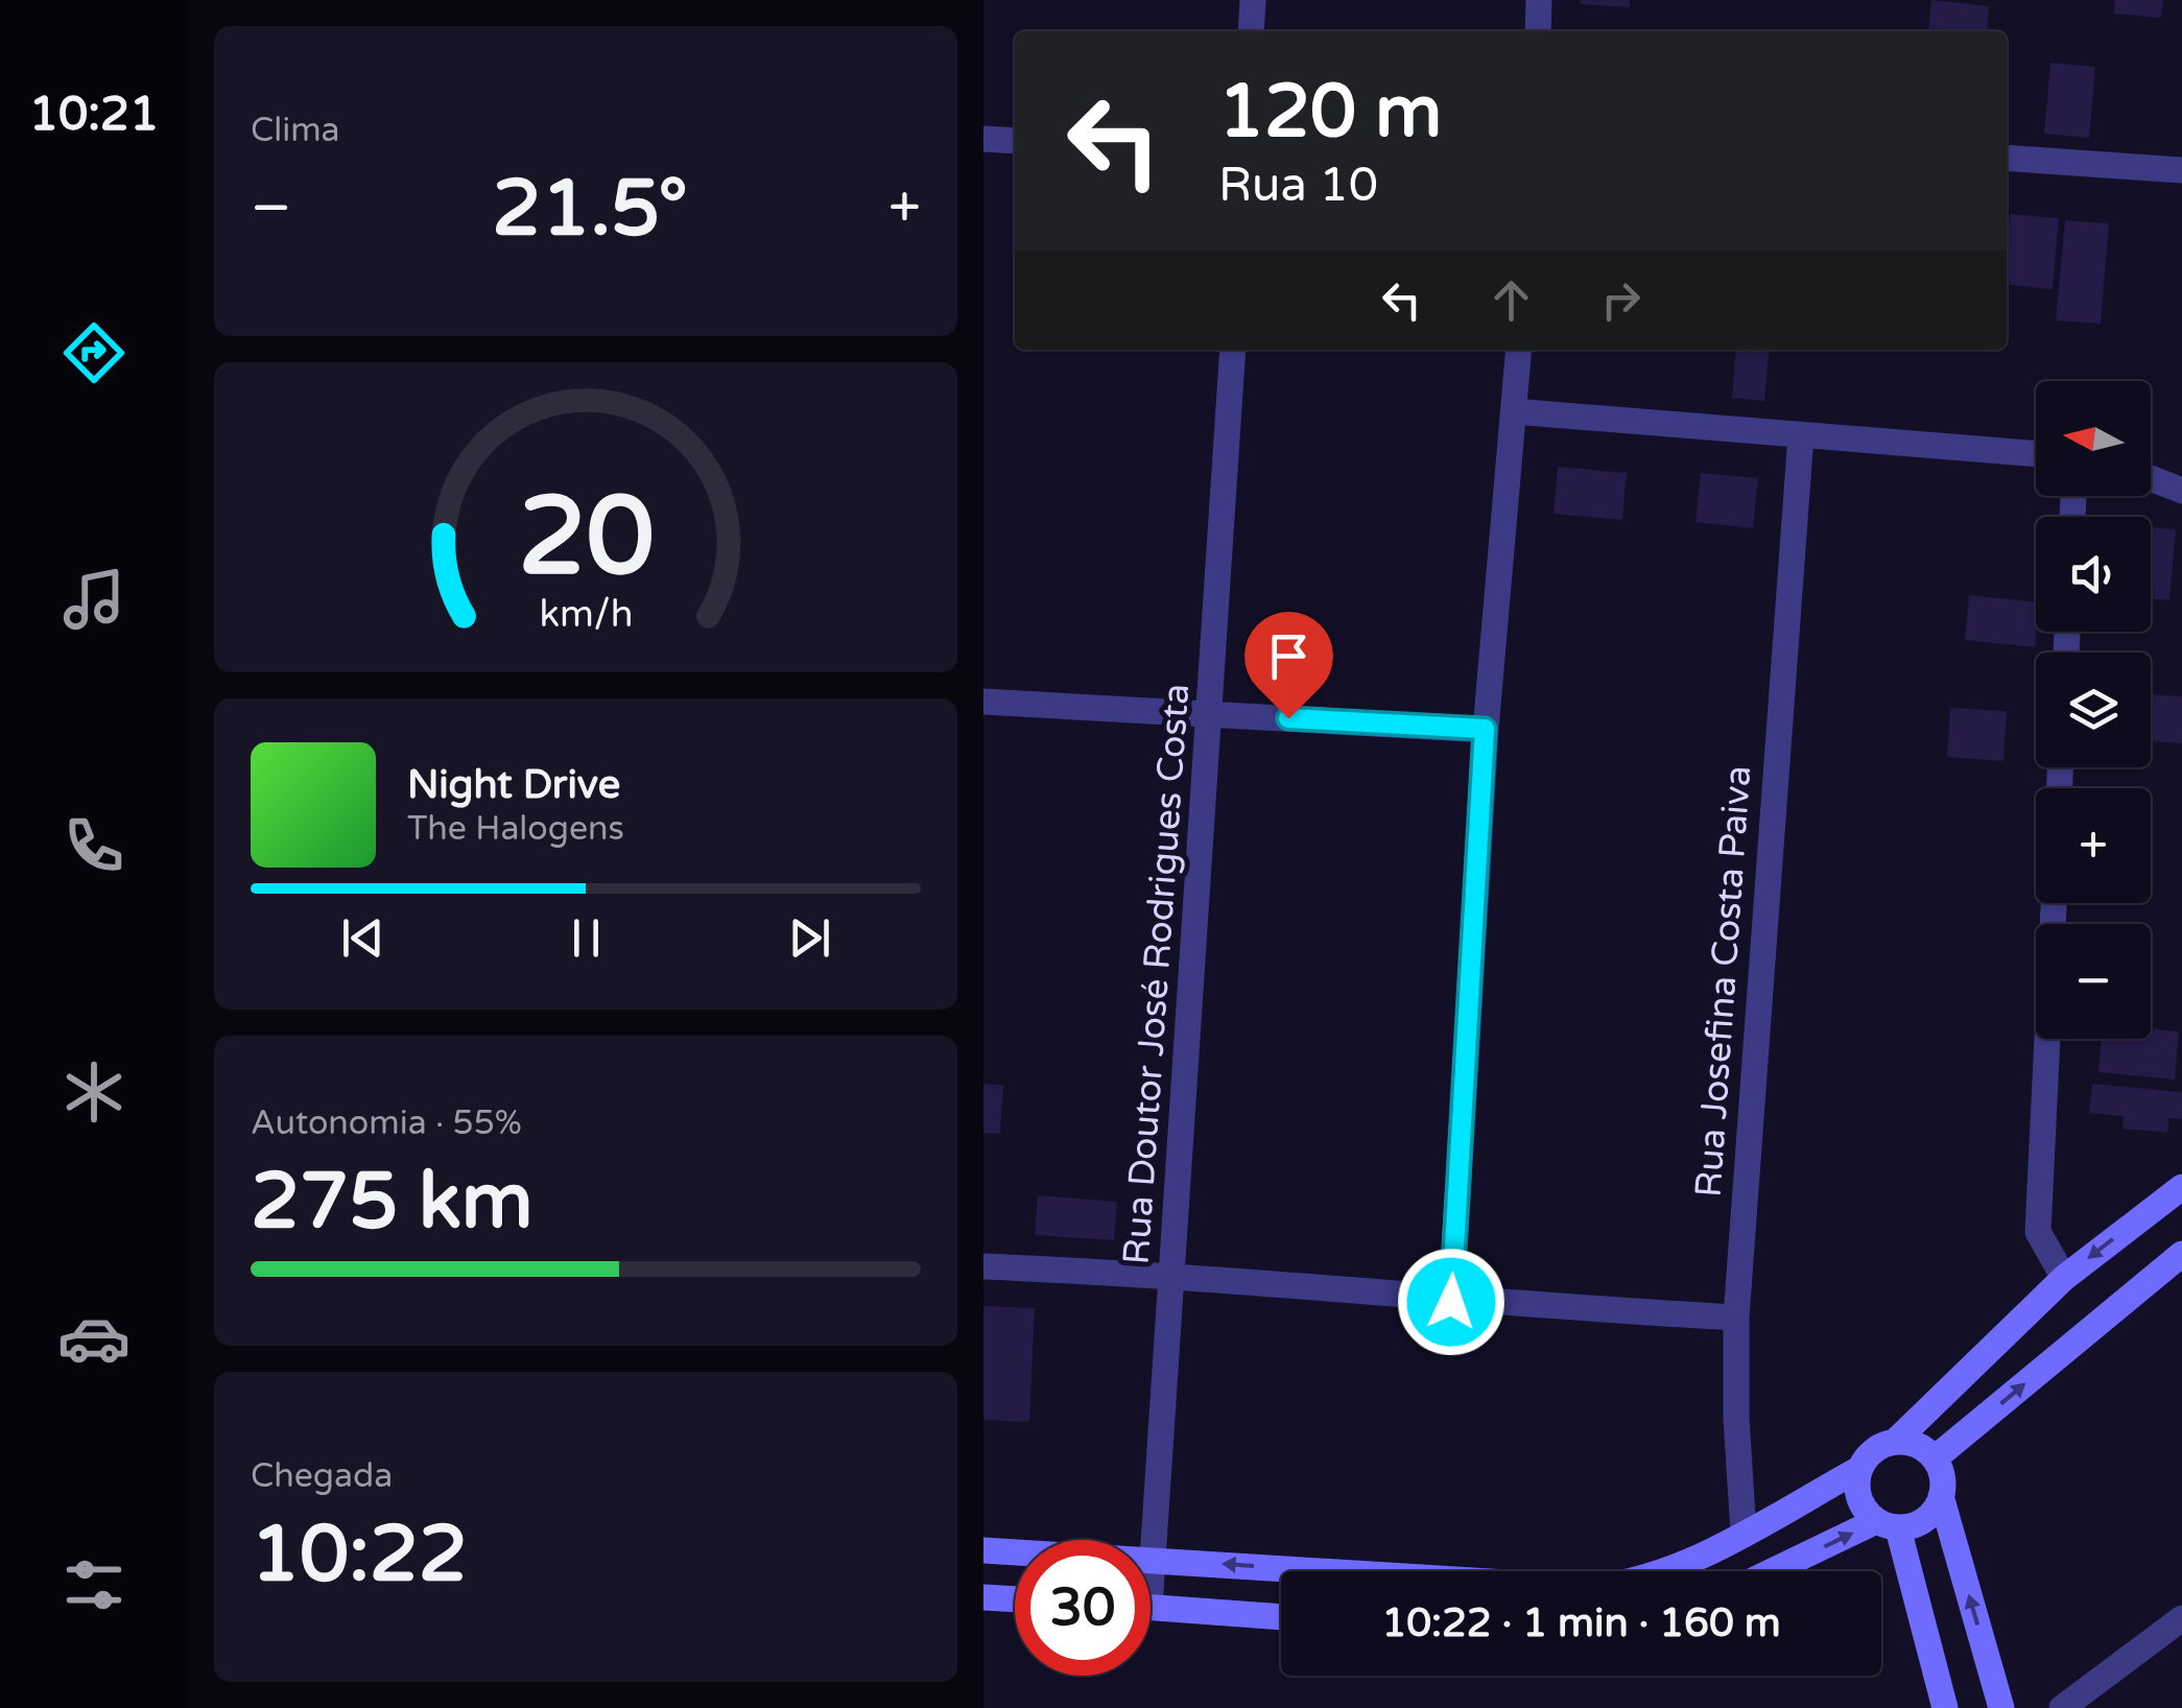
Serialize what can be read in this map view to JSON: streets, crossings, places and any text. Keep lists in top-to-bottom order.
{
  "streets": {
    "street": ["Rua Doutor José Rodrigues Costa", "Rua Josefina Costa Paiva"]
  },
  "north": "left",
  "page": {
    "tabs": "10:21",
    "tile": [
      "Clima",
      ["Autonomia · 55%", "275 km"],
      ["Chegada", "10:22"]
    ],
    "turn": ["120 m", "Rua 10"],
    "heat": ["−", "21.5°", "+"],
    "map_buttons": ["+", "−"],
    "song": ["Night Drive", "The Halogens"],
    "limit": "30",
    "trip": "10:22 · 1 min · 160 m",
    "gauge": ["20", "km/h"]
  }
}
